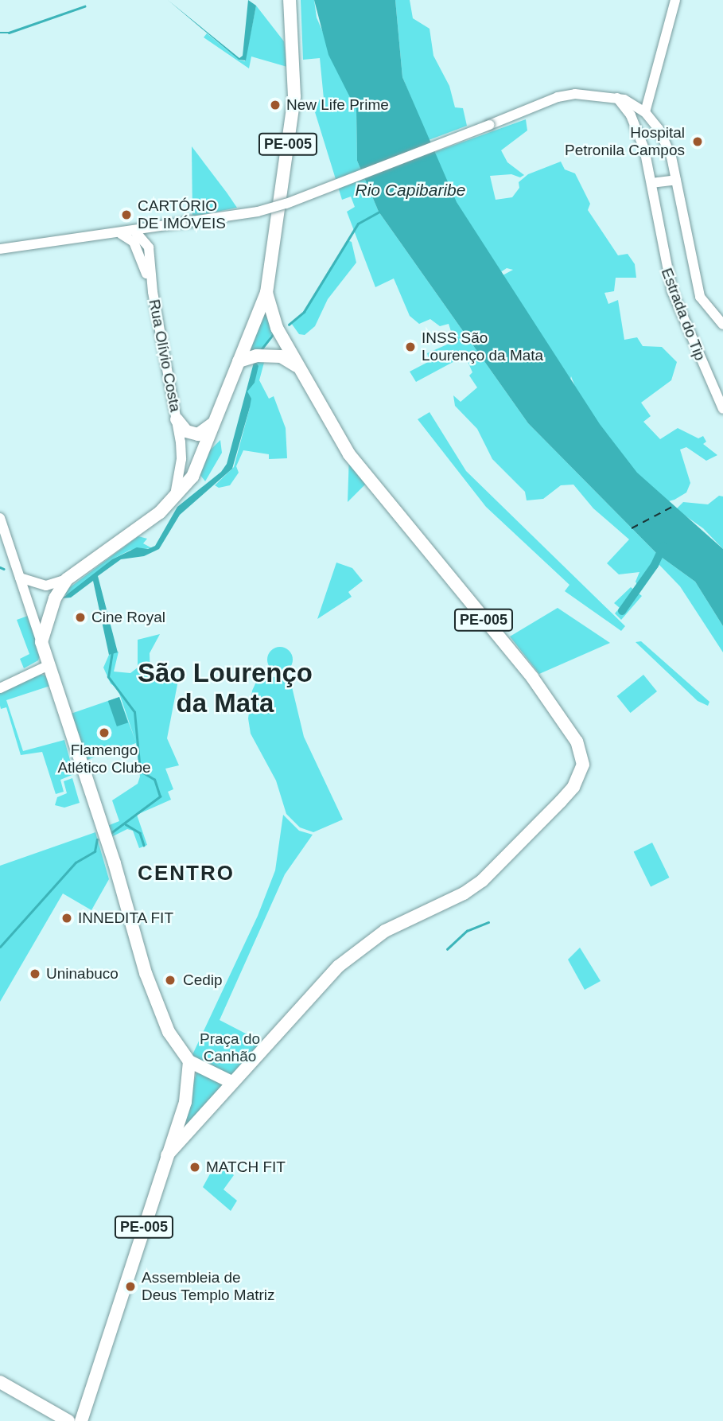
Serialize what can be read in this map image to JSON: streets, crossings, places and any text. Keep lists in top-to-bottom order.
{
  "streets": {
    "main road": ["PE-005"],
    "street": ["Estrada do Tip", "Rua Olívio Costa"]
  },
  "crossings": [
    ["PE-005", "Rua Olívio Costa"]
  ],
  "districts": ["São Lourenço da Mata", "CENTRO"],
  "water": ["Rio Capibaribe"],
  "parks": ["Praça do Canhão"],
  "places": [
    "New Life Prime",
    "Hospital Petronila Campos",
    "CARTÓRIO DE IMÓVEIS",
    "INSS São Lourenço da Mata",
    "Cine Royal",
    "Flamengo Atlético Clube",
    "INNEDITA FIT",
    "Uninabuco",
    "Cedip",
    "MATCH FIT",
    "Assembleia de Deus Templo Matriz"
  ]
}
